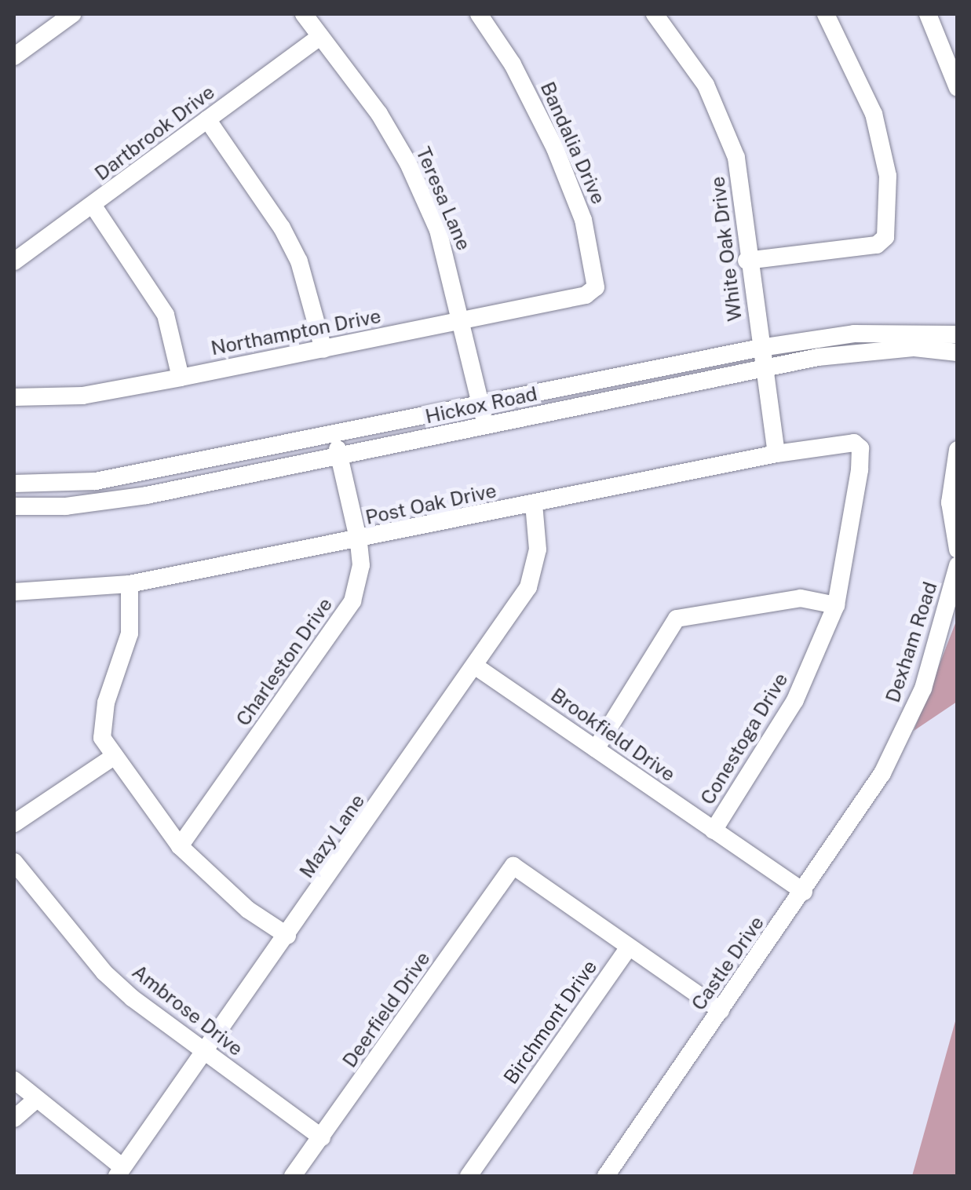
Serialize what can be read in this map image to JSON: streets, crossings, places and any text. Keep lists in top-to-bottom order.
{
  "streets": {
    "street": [
      "Dartbrook Drive",
      "Bandalia Drive",
      "Teresa Lane",
      "White Oak Drive",
      "Northampton Drive",
      "Hickox Road",
      "Post Oak Drive",
      "Dexham Road",
      "Charleston Drive",
      "Brookfield Drive",
      "Conestoga Drive",
      "Mazy Lane",
      "Castle Drive",
      "Deerfield Drive",
      "Ambrose Drive",
      "Birchmont Drive"
    ]
  },
  "crossings": [
    ["Dartbrook Drive", "Teresa Lane"],
    ["Bandalia Drive", "Northampton Drive"],
    ["Teresa Lane", "Northampton Drive"],
    ["Teresa Lane", "Hickox Road"],
    ["White Oak Drive", "Hickox Road"],
    ["White Oak Drive", "Post Oak Drive"],
    ["Hickox Road", "Charleston Drive"],
    ["Post Oak Drive", "Charleston Drive"],
    ["Post Oak Drive", "Conestoga Drive"],
    ["Post Oak Drive", "Mazy Lane"],
    ["Dexham Road", "Castle Drive"],
    ["Brookfield Drive", "Conestoga Drive"],
    ["Brookfield Drive", "Mazy Lane"],
    ["Brookfield Drive", "Castle Drive"],
    ["Mazy Lane", "Ambrose Drive"],
    ["Deerfield Drive", "Ambrose Drive"],
    ["Deerfield Drive", "Birchmont Drive"]
  ]
}
